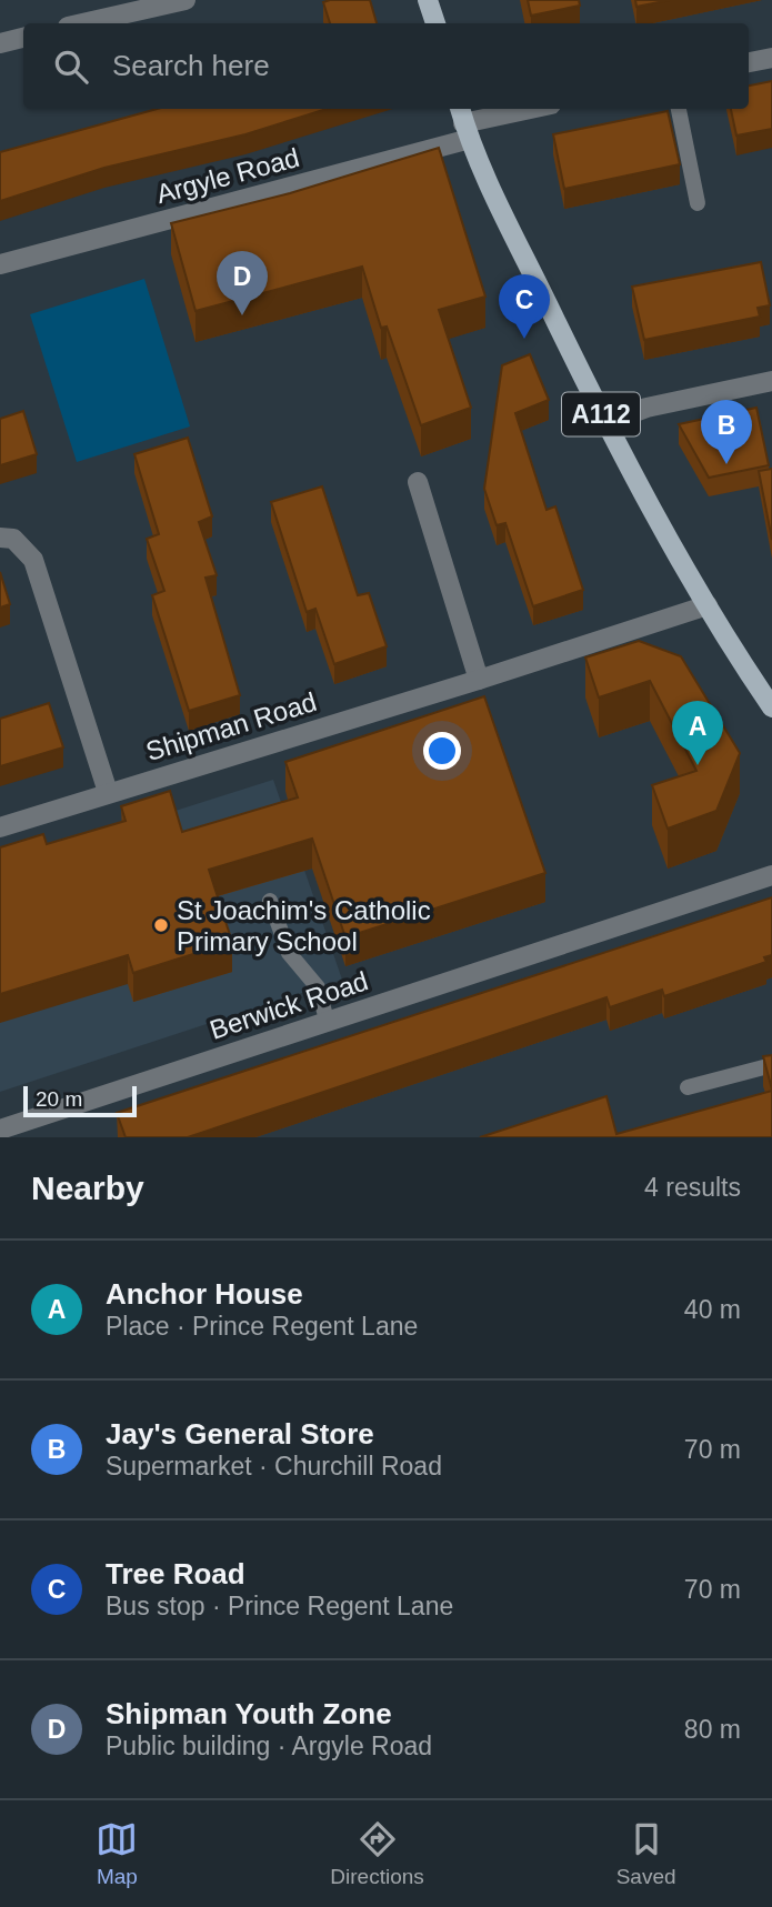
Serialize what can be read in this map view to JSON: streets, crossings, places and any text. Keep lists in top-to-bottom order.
{
  "streets": {
    "main road": ["A112"],
    "street": ["Argyle Road", "Shipman Road", "Berwick Road"]
  },
  "crossings": [
    ["Argyle Road", "A112"],
    ["A112", "Shipman Road"]
  ],
  "places": ["St Joachim's Catholic Primary School"],
  "scale_bar": "20 m",
  "page": {
    "search": "Search here",
    "pins": [
      "D",
      "C",
      "B",
      "A"
    ],
    "scale": "20 m",
    "heading": ["Nearby", "4 results"],
    "list": [
      {
        "mark": "A",
        "name": "Anchor House",
        "note": "Place · Prince Regent Lane",
        "value": "40 m"
      },
      {
        "mark": "B",
        "name": "Jay's General Store",
        "note": "Supermarket · Churchill Road",
        "value": "70 m"
      },
      {
        "mark": "C",
        "name": "Tree Road",
        "note": "Bus stop · Prince Regent Lane",
        "value": "70 m"
      },
      {
        "mark": "D",
        "name": "Shipman Youth Zone",
        "note": "Public building · Argyle Road",
        "value": "80 m"
      }
    ],
    "nav": ["Map", "Directions", "Saved"]
  }
}
